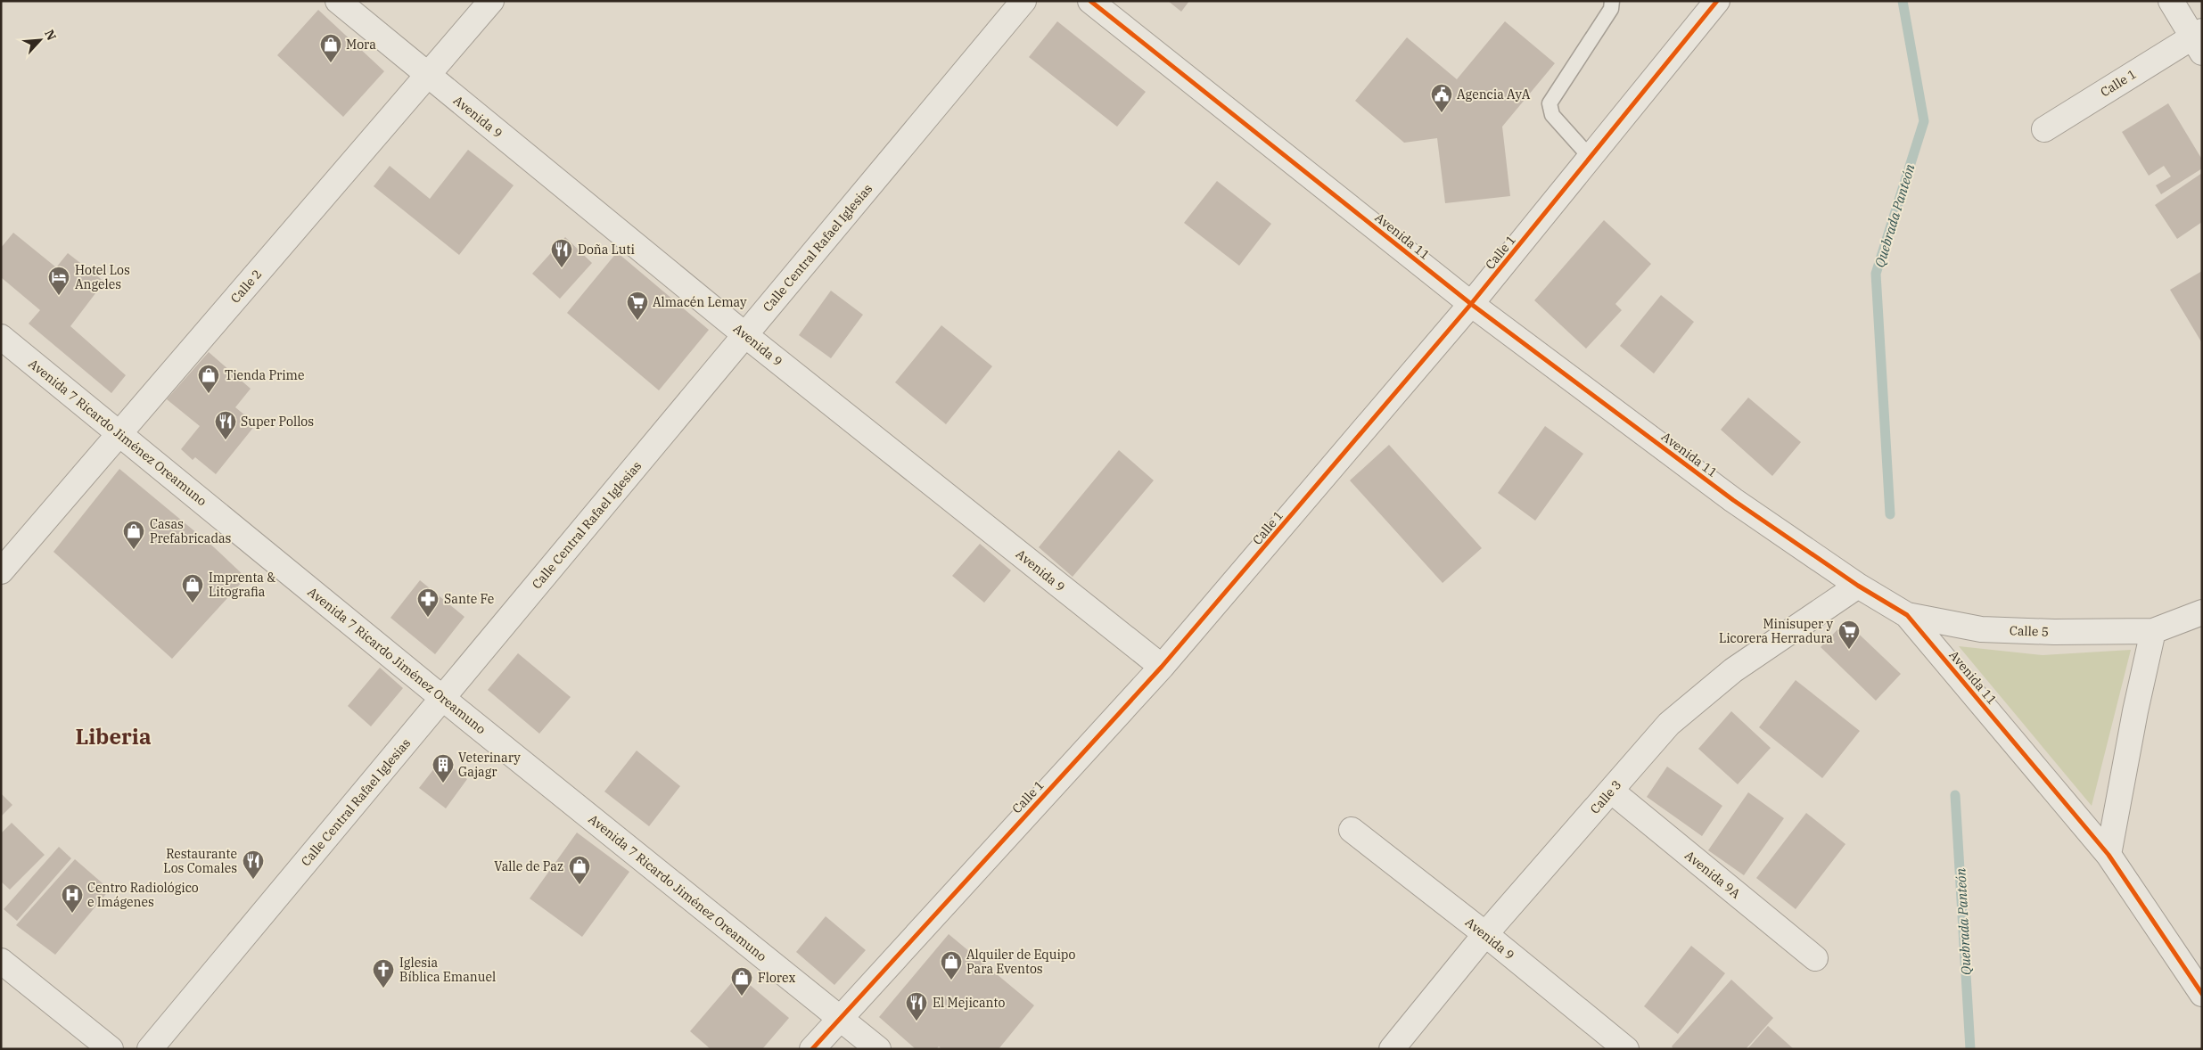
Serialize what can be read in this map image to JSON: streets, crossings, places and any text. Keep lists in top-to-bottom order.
{
  "streets": {
    "street": [
      "Calle 1",
      "Avenida 9",
      "Avenida 11",
      "Calle Central Rafael Iglesias",
      "Calle 2",
      "Avenida 7 Ricardo Jiménez Oreamuno",
      "Calle 5",
      "Calle 3",
      "Avenida 9A"
    ]
  },
  "crossings": [
    ["Calle 1", "Avenida 9"],
    ["Calle 1", "Avenida 11"],
    ["Calle 1", "Avenida 7 Ricardo Jiménez Oreamuno"],
    ["Avenida 9", "Calle Central Rafael Iglesias"],
    ["Avenida 9", "Calle 2"],
    ["Avenida 9", "Calle 3"],
    ["Avenida 11", "Calle 5"],
    ["Avenida 11", "Calle 3"],
    ["Calle Central Rafael Iglesias", "Avenida 7 Ricardo Jiménez Oreamuno"],
    ["Calle 2", "Avenida 7 Ricardo Jiménez Oreamuno"],
    ["Calle 3", "Avenida 9A"]
  ],
  "districts": ["Liberia"],
  "water": ["Quebrada Panteón"],
  "places": {
    "shop": [
      "Mora",
      "Tienda Prime",
      "Casas Prefabricadas",
      "Imprenta & Litografia",
      "Valle de Paz",
      "Alquiler de Equipo Para Eventos",
      "Florex"
    ],
    "public building": ["Agencia AyA"],
    "restaurant": [
      "Doña Luti",
      "Super Pollos",
      "Restaurante Los Comales",
      "El Mejicanto"
    ],
    "hotel": ["Hotel Los Angeles"],
    "supermarket": ["Almacén Lemay", "Minisuper y Licorera Herradura"],
    "pharmacy": ["Sante Fe"],
    "building": ["Veterinary Gajagr"],
    "hospital": ["Centro Radiológico e Imágenes"],
    "church": ["Iglesia Bíblica Emanuel"]
  },
  "north": "top right"
}
